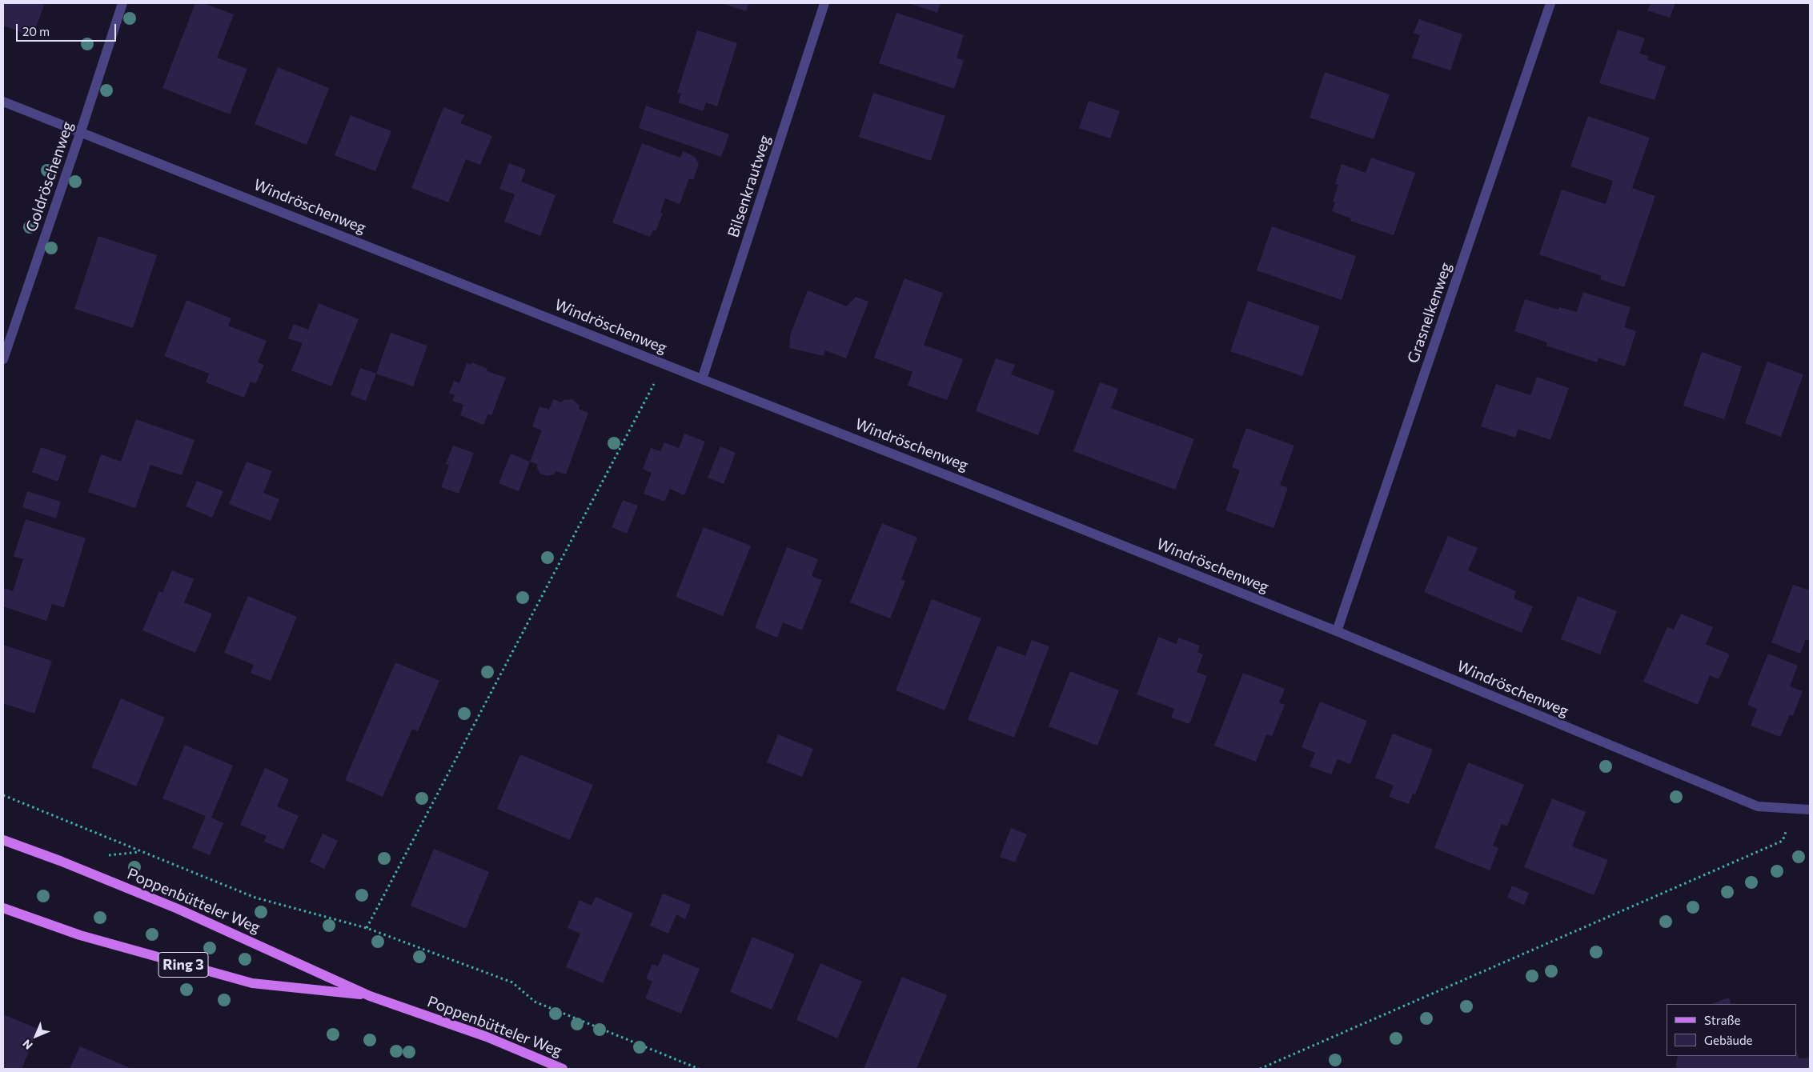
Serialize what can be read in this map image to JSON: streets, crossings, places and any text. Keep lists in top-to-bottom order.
{
  "streets": {
    "main road": ["Poppenbütteler Weg", "Ring 3"],
    "street": [
      "Goldröschenweg",
      "Bilsenkrautweg",
      "Windröschenweg",
      "Grasnelkenweg"
    ]
  },
  "crossings": [
    ["Goldröschenweg", "Windröschenweg"],
    ["Bilsenkrautweg", "Windröschenweg"],
    ["Windröschenweg", "Grasnelkenweg"]
  ],
  "legend": ["Straße", "Gebäude"],
  "scale_bar": "20 m",
  "north": "bottom left"
}
